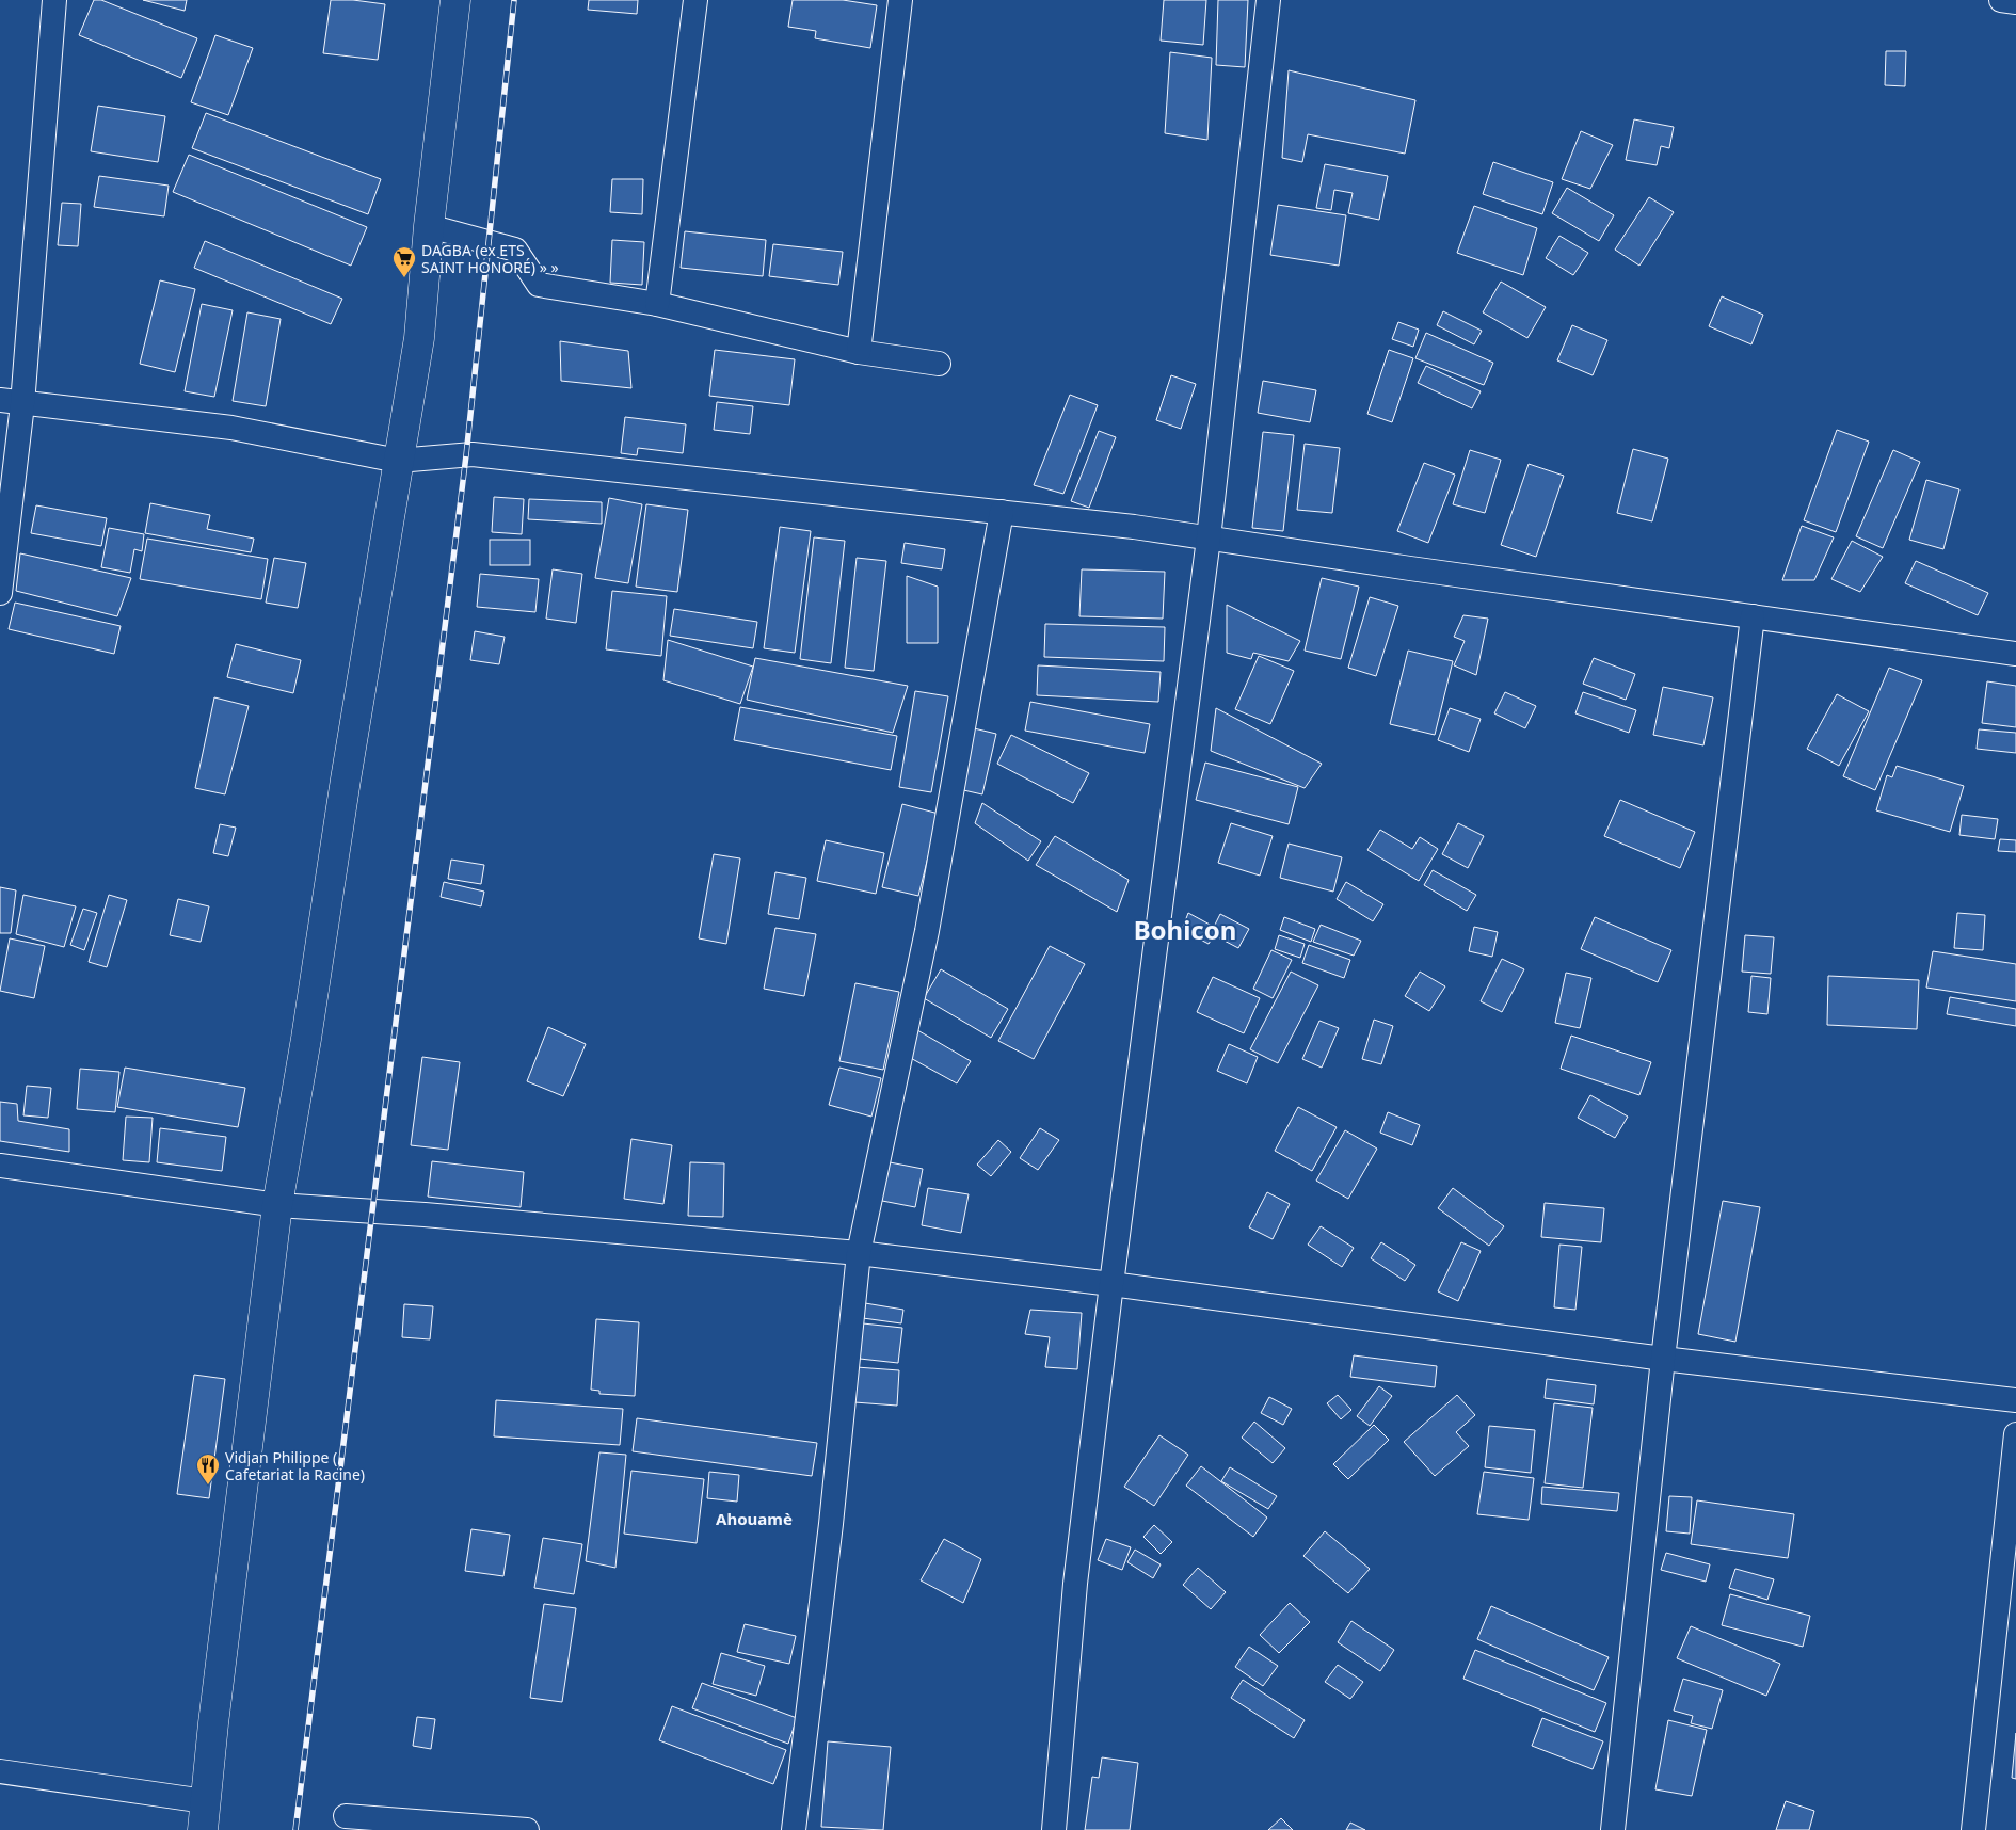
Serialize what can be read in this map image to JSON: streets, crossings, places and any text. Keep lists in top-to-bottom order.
{
  "districts": ["Bohicon", "Ahouamè"],
  "places": {
    "supermarket": ["DAGBA (ex ETS SAINT HONORÉ) » »"],
    "restaurant": ["Vidjan Philippe ( Cafetariat la Racine)"]
  }
}
